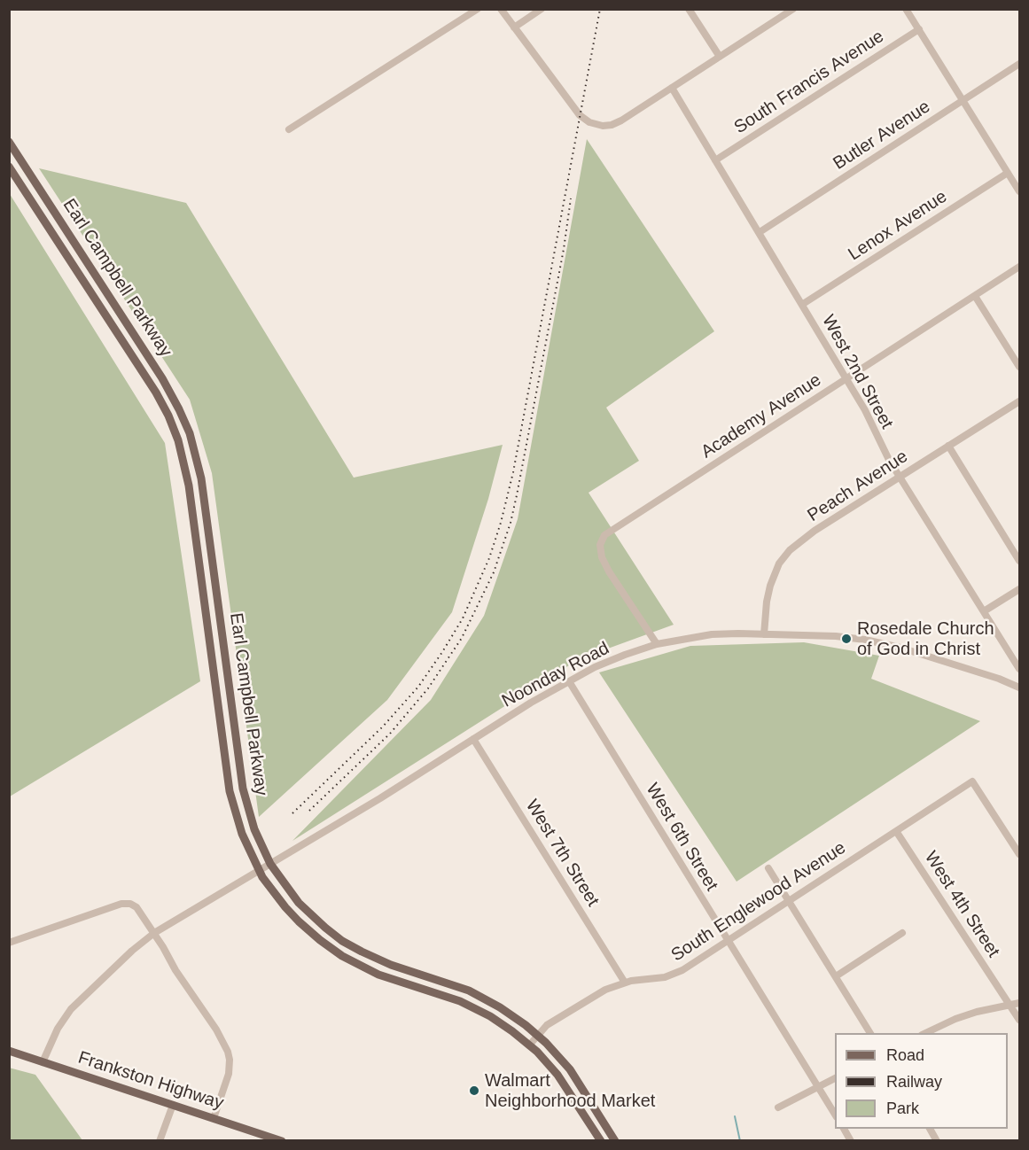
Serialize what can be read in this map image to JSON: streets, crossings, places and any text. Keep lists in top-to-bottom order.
{
  "streets": {
    "main road": ["Earl Campbell Parkway", "Frankston Highway"],
    "street": [
      "South Francis Avenue",
      "Butler Avenue",
      "Lenox Avenue",
      "West 2nd Street",
      "Academy Avenue",
      "Peach Avenue",
      "Noonday Road",
      "West 6th Street",
      "West 7th Street",
      "South Englewood Avenue",
      "West 4th Street"
    ]
  },
  "crossings": [
    ["South Francis Avenue", "West 2nd Street"],
    ["Butler Avenue", "West 2nd Street"],
    ["Lenox Avenue", "West 2nd Street"],
    ["Earl Campbell Parkway", "Noonday Road"],
    ["Earl Campbell Parkway", "South Englewood Avenue"],
    ["West 2nd Street", "Academy Avenue"],
    ["West 2nd Street", "Peach Avenue"],
    ["Academy Avenue", "Noonday Road"],
    ["Peach Avenue", "Noonday Road"],
    ["Noonday Road", "West 6th Street"],
    ["Noonday Road", "West 7th Street"],
    ["Noonday Road", "Frankston Highway"],
    ["West 6th Street", "South Englewood Avenue"],
    ["West 7th Street", "South Englewood Avenue"],
    ["South Englewood Avenue", "West 4th Street"]
  ],
  "places": ["Rosedale Church of God in Christ", "Walmart Neighborhood Market"],
  "legend": ["Road", "Railway", "Park"]
}
